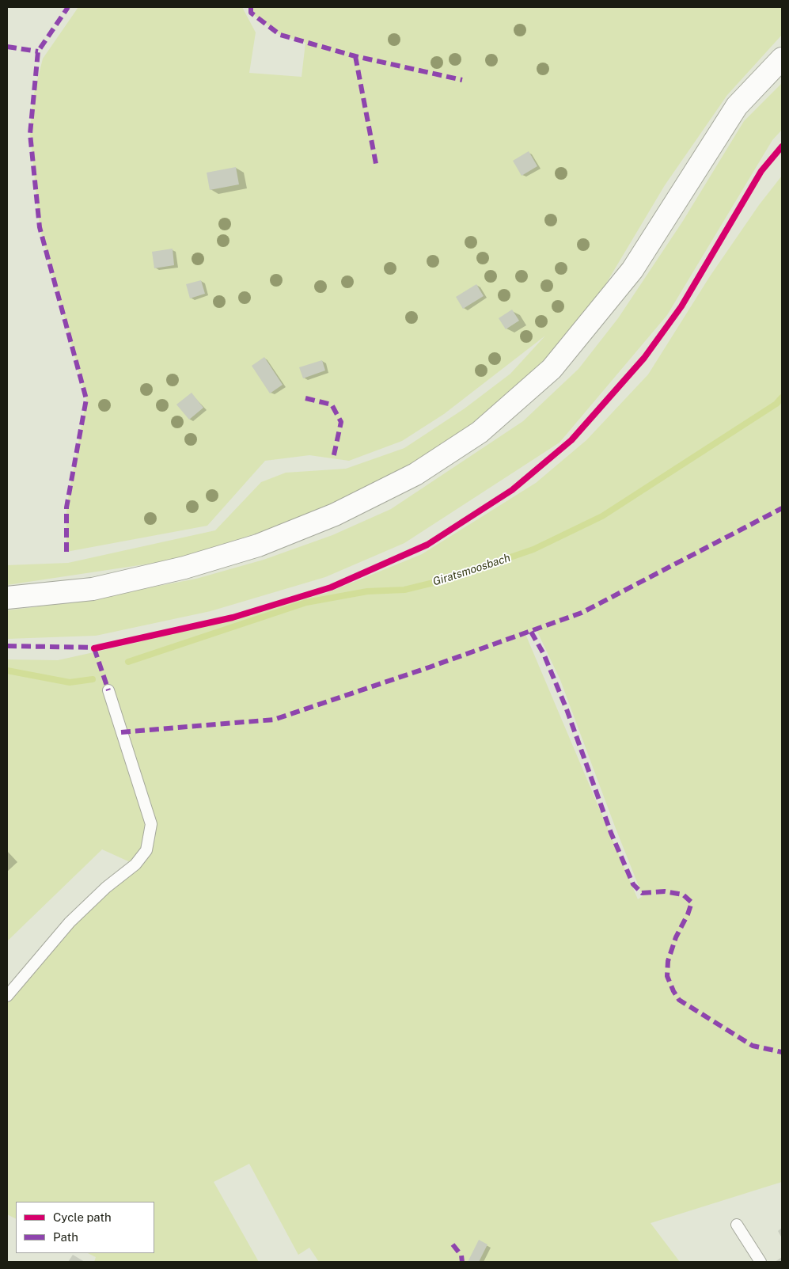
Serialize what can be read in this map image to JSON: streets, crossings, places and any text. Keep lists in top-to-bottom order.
{
  "water": ["Giratsmoosbach"],
  "legend": ["Cycle path", "Path"]
}
